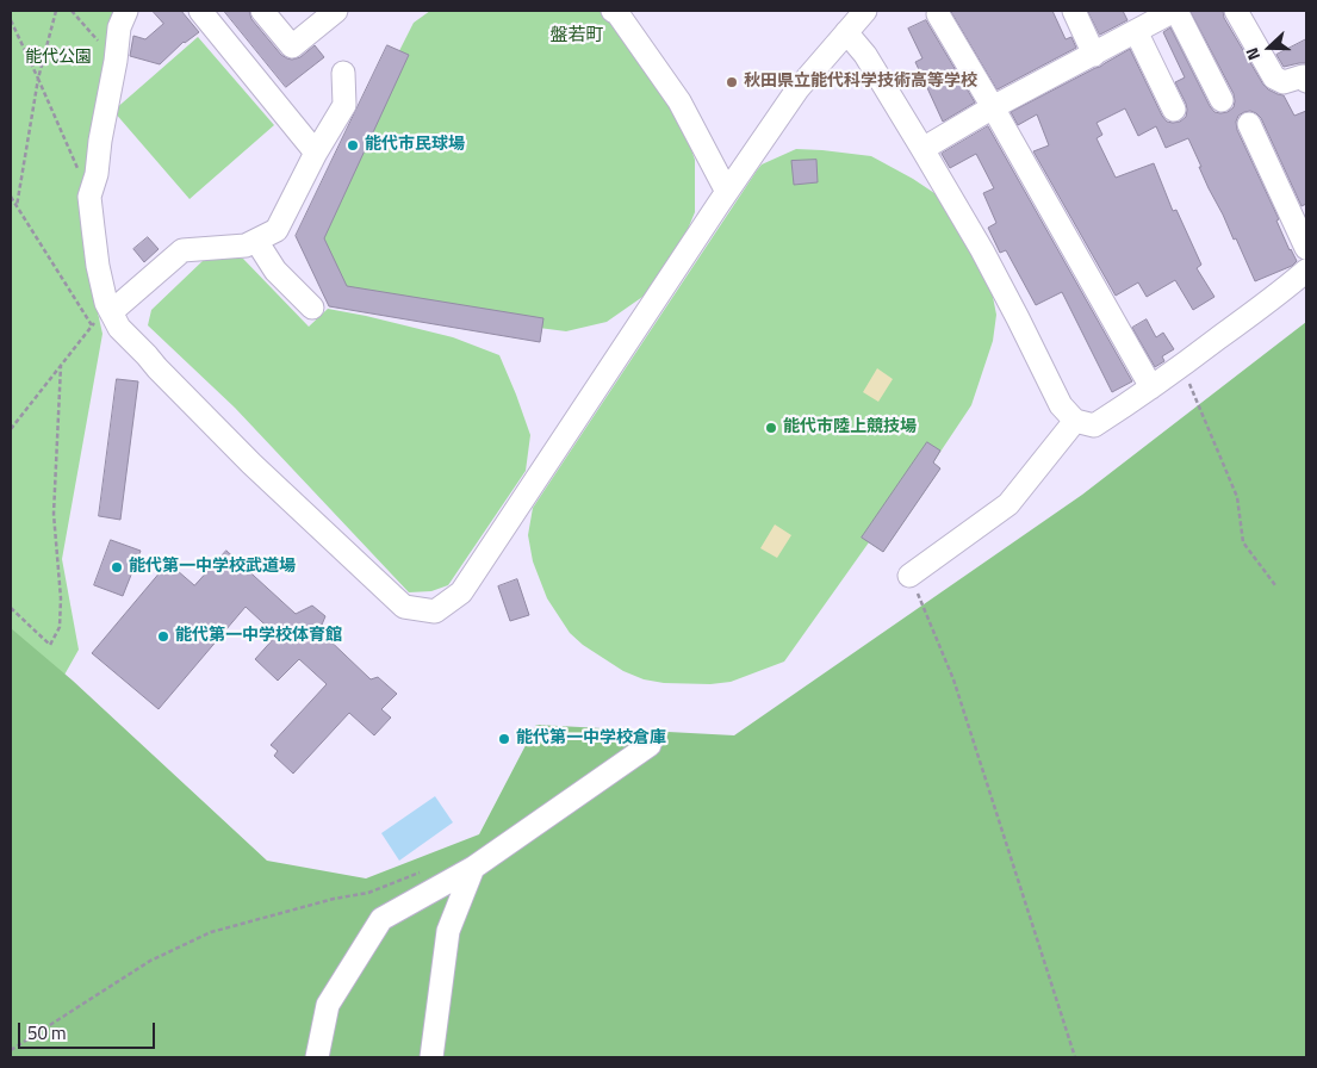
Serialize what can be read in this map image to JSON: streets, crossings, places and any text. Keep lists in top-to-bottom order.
{
  "districts": ["盤若町"],
  "parks": ["能代公園"],
  "places": [
    "秋田県立能代科学技術高等学校",
    "能代市民球場",
    "能代市陸上競技場",
    "能代第一中学校武道場",
    "能代第一中学校体育館",
    "能代第一中学校倉庫"
  ],
  "scale_bar": "50 m",
  "north": "left"
}
